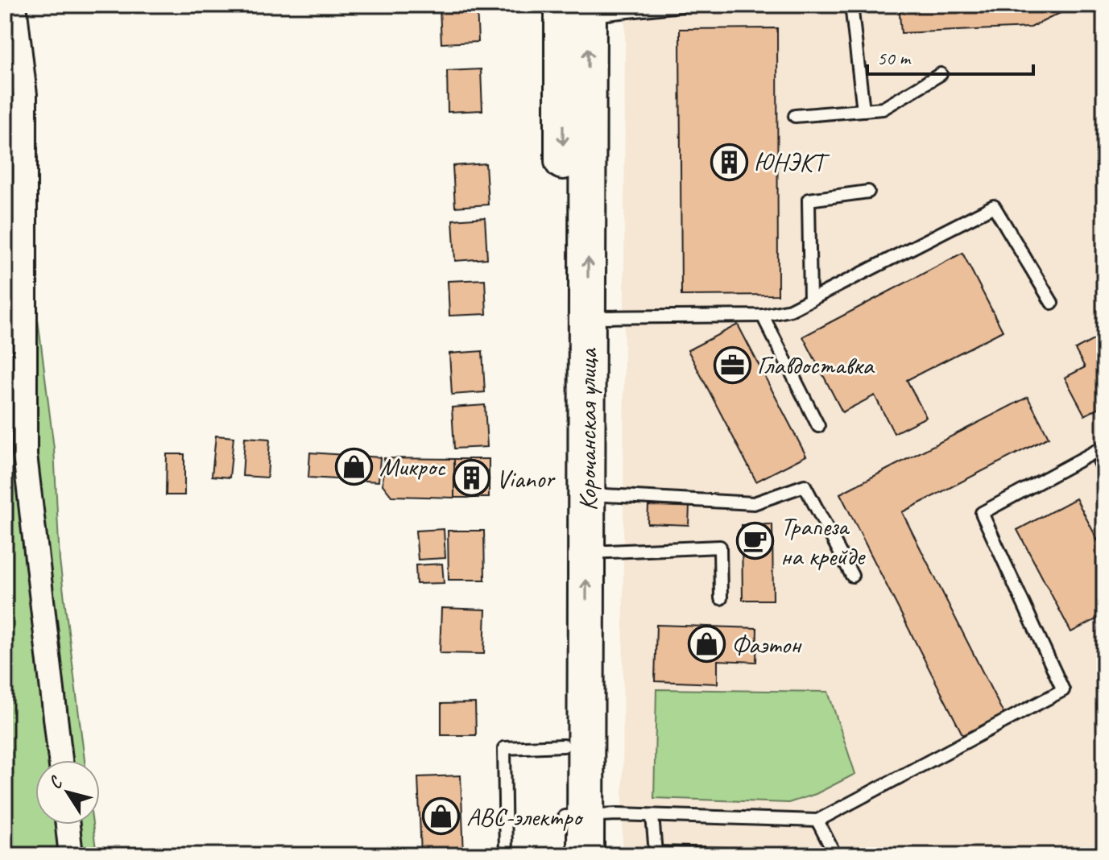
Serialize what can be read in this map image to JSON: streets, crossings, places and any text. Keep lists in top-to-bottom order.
{
  "streets": {
    "main road": ["Корочанская улица"]
  },
  "places": {
    "building": ["ЮНЭКТ", "Vianor"],
    "office": ["Главдоставка"],
    "shop": ["Микрос", "Фаэтон", "АВС-электро"],
    "cafe": ["Трапеза на крейде"]
  },
  "scale_bar": "50 m",
  "north": "top left"
}
